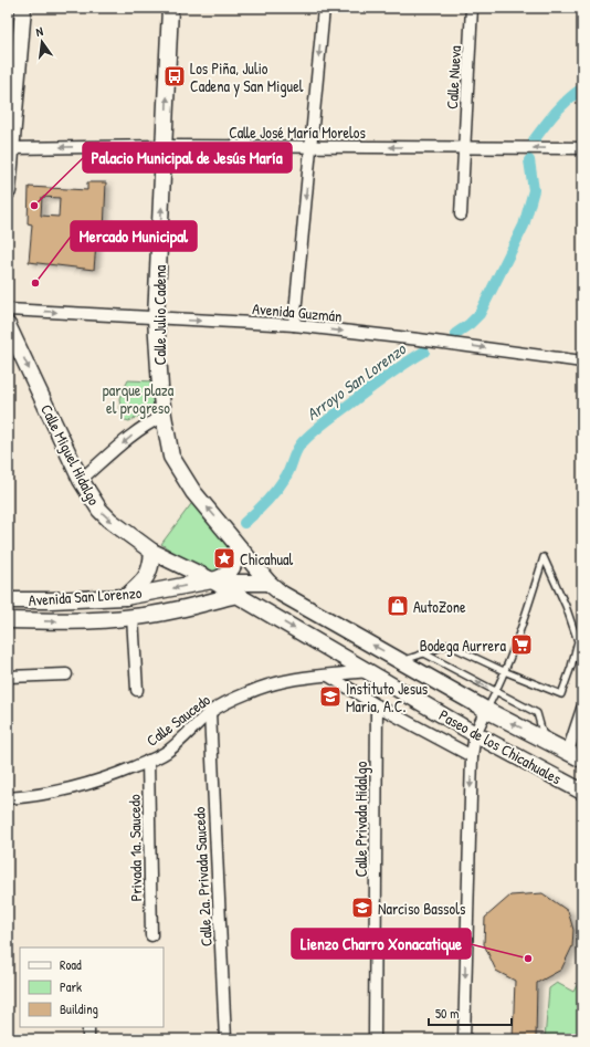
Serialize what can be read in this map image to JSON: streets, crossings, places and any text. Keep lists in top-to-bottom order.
{
  "streets": {
    "main road": [
      "Calle Julio Cadena",
      "Calle Miguel Hidalgo",
      "Avenida San Lorenzo",
      "Paseo de los Chicahuales"
    ],
    "street": [
      "Calle Nueva",
      "Calle José María Morelos",
      "Avenida Guzmán",
      "Calle Saucedo",
      "Calle Privada Hidalgo",
      "Privada 1a. Saucedo",
      "Calle 2a. Privada Saucedo"
    ]
  },
  "crossings": [
    ["Calle Nueva", "Calle José María Morelos"],
    ["Calle José María Morelos", "Calle Julio Cadena"],
    ["Avenida Guzmán", "Calle Julio Cadena"],
    ["Calle Julio Cadena", "Paseo de los Chicahuales"],
    ["Calle Miguel Hidalgo", "Avenida San Lorenzo"],
    ["Calle Miguel Hidalgo", "Paseo de los Chicahuales"],
    ["Avenida San Lorenzo", "Paseo de los Chicahuales"],
    ["Calle Saucedo", "Paseo de los Chicahuales"],
    ["Calle Saucedo", "Privada 1a. Saucedo"],
    ["Calle Saucedo", "Calle 2a. Privada Saucedo"],
    ["Paseo de los Chicahuales", "Calle Privada Hidalgo"]
  ],
  "one_way": [
    "Calle José María Morelos",
    "Avenida Guzmán",
    "Calle Julio Cadena",
    "Calle Miguel Hidalgo"
  ],
  "water": ["Arroyo San Lorenzo"],
  "parks": ["parque plaza el progreso"],
  "places": {
    "bus stop": ["Los Piña, Julio Cadena y San Miguel"],
    "other": ["Palacio Municipal de Jesús María", "Mercado Municipal", "Lienzo Charro Xonacatique"],
    "place": ["Chicahual"],
    "shop": ["AutoZone"],
    "supermarket": ["Bodega Aurrera"],
    "school or university": ["Instituto Jesus Maria, A.C.", "Narciso Bassols"]
  },
  "legend": ["Road", "Park", "Building"],
  "scale_bar": "50 m",
  "north": "top"
}
